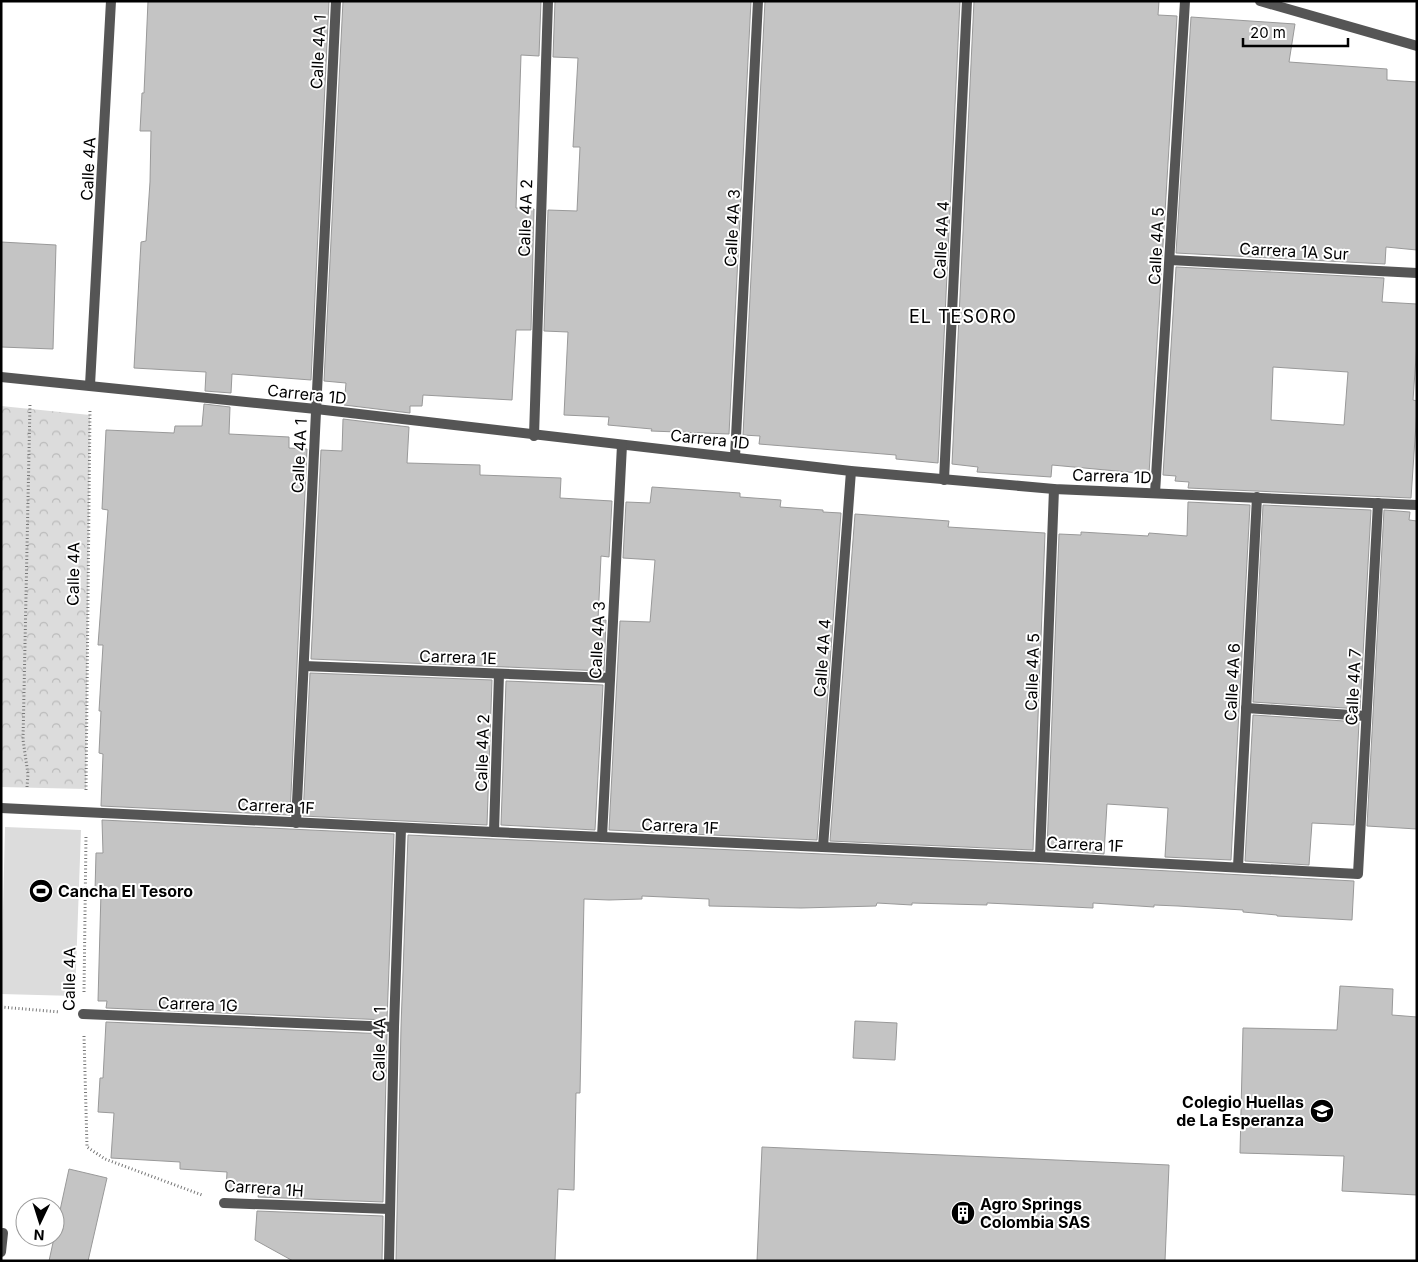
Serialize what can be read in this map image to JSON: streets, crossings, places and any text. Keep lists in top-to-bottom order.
{
  "streets": {
    "street": [
      "Calle 4A 1",
      "Calle 4A",
      "Calle 4A 2",
      "Calle 4A 3",
      "Calle 4A 4",
      "Calle 4A 5",
      "Carrera 1A Sur",
      "Carrera 1D",
      "Carrera 1E",
      "Calle 4A 6",
      "Calle 4A 7",
      "Carrera 1F",
      "Carrera 1G",
      "Carrera 1H"
    ]
  },
  "crossings": [
    ["Calle 4A 1", "Carrera 1D"],
    ["Calle 4A 1", "Carrera 1E"],
    ["Calle 4A 1", "Carrera 1F"],
    ["Calle 4A 1", "Carrera 1G"],
    ["Calle 4A 1", "Carrera 1H"],
    ["Calle 4A", "Carrera 1D"],
    ["Calle 4A", "Carrera 1F"],
    ["Calle 4A", "Carrera 1G"],
    ["Calle 4A", "Carrera 1H"],
    ["Calle 4A 2", "Carrera 1D"],
    ["Calle 4A 2", "Carrera 1E"],
    ["Calle 4A 2", "Carrera 1F"],
    ["Calle 4A 3", "Carrera 1D"],
    ["Calle 4A 3", "Carrera 1E"],
    ["Calle 4A 3", "Carrera 1F"],
    ["Calle 4A 4", "Carrera 1D"],
    ["Calle 4A 4", "Carrera 1F"],
    ["Calle 4A 5", "Carrera 1A Sur"],
    ["Calle 4A 5", "Carrera 1D"],
    ["Calle 4A 5", "Carrera 1F"],
    ["Carrera 1D", "Calle 4A 6"],
    ["Carrera 1D", "Calle 4A 7"],
    ["Calle 4A 6", "Carrera 1F"],
    ["Calle 4A 7", "Carrera 1F"]
  ],
  "districts": ["EL TESORO"],
  "places": {
    "sports": ["Cancha El Tesoro"],
    "school or university": ["Colegio Huellas de La Esperanza"],
    "building": ["Agro Springs Colombia SAS"]
  },
  "scale_bar": "20 m",
  "north": "bottom"
}
